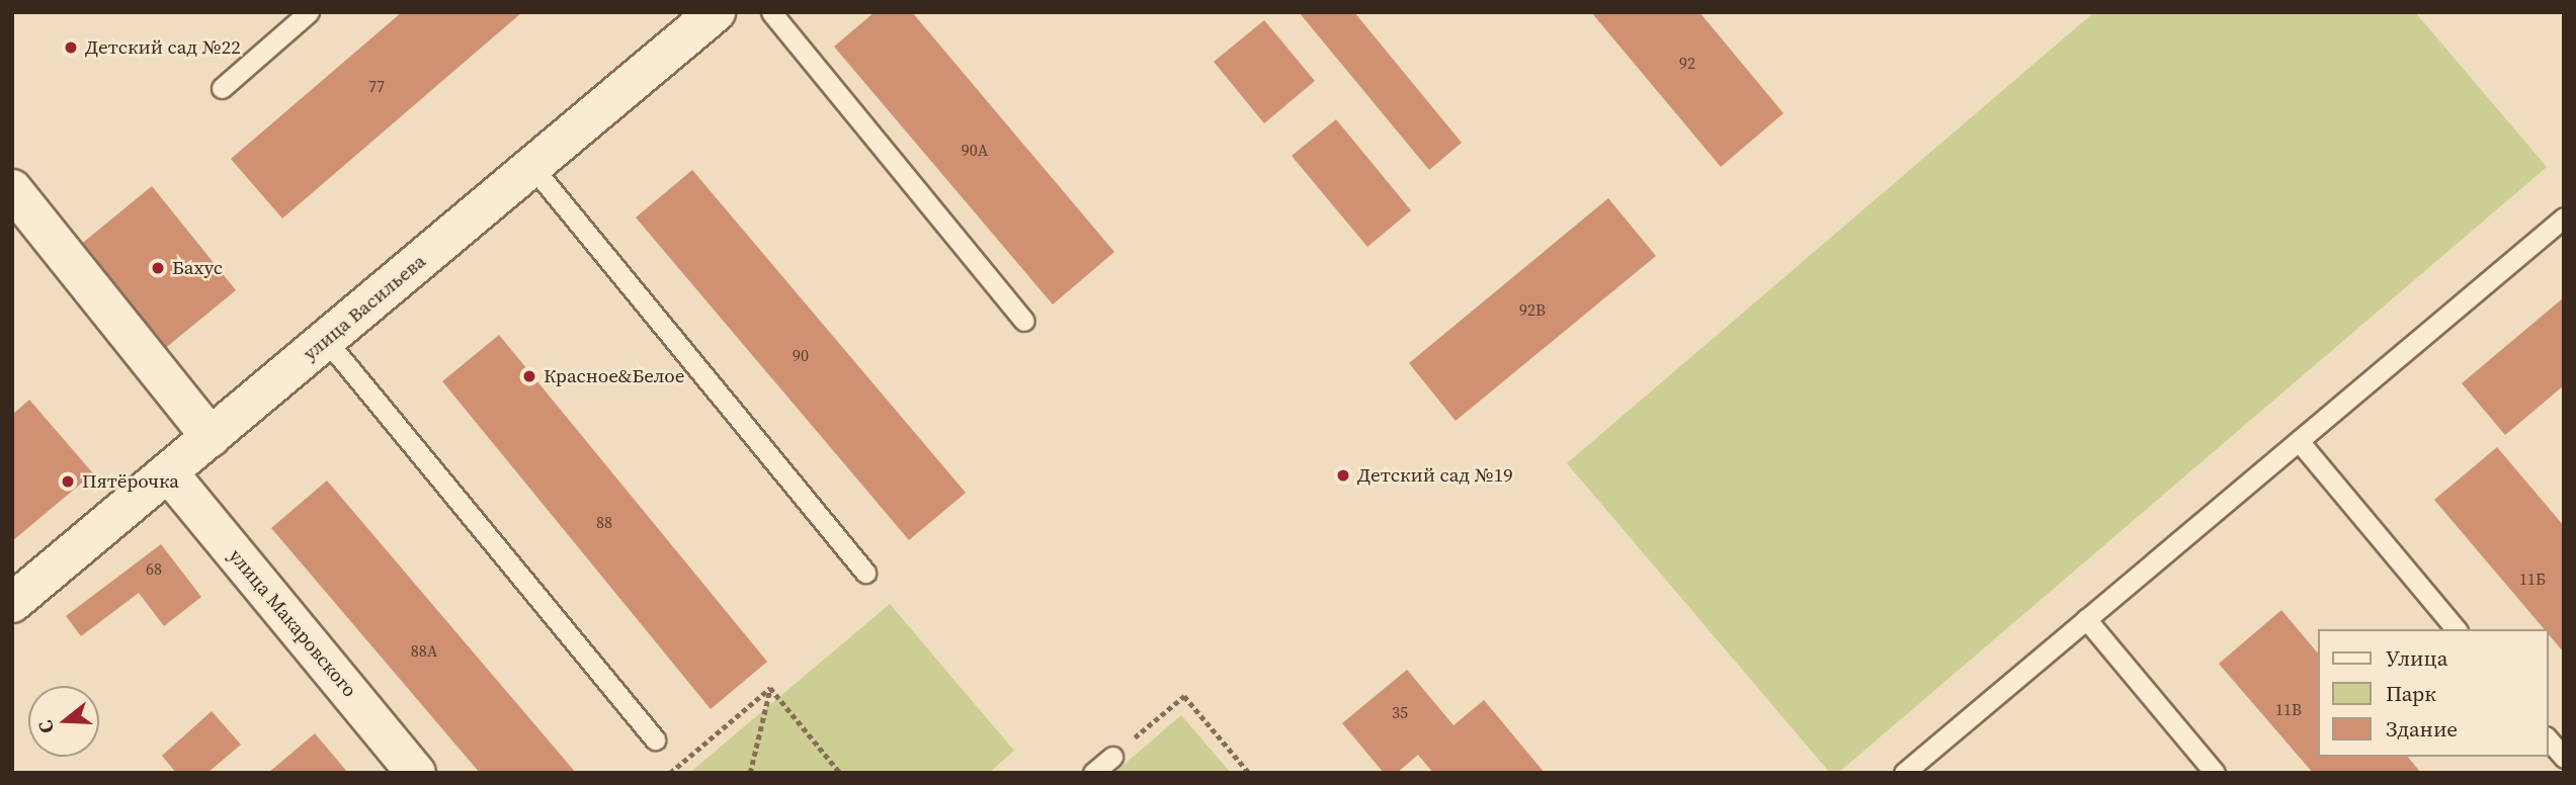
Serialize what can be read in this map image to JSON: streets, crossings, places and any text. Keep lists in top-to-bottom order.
{
  "streets": {
    "street": ["улица Васильева", "улица Макаровского"]
  },
  "crossings": [
    ["улица Васильева", "улица Макаровского"]
  ],
  "places": [
    "Детский сад №22",
    "Бахус",
    "Красное&Белое",
    "Детский сад №19",
    "Пятёрочка"
  ],
  "house_numbers": [
    "92",
    "77",
    "90А",
    "92В",
    "90",
    "88",
    "68",
    "11Б",
    "88А",
    "11В",
    "35"
  ],
  "legend": ["Улица", "Парк", "Здание"],
  "north": "left"
}
